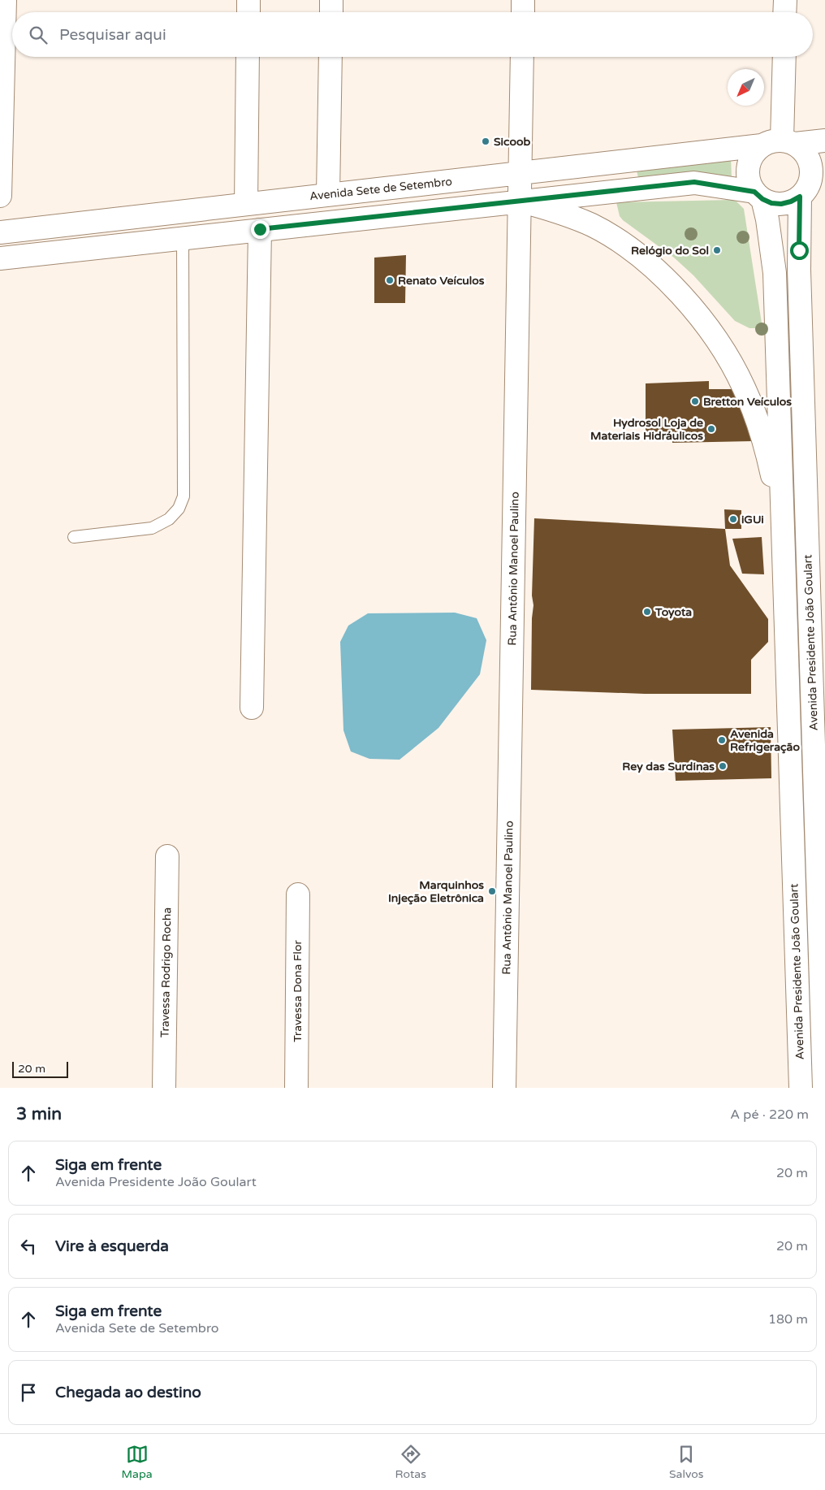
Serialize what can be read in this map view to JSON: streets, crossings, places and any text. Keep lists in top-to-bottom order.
{
  "streets": {
    "main road": [
      "Avenida Sete de Setembro",
      "Rua Antônio Manoel Paulino",
      "Avenida Presidente João Goulart",
      "Travessa Rodrigo Rocha",
      "Travessa Dona Flor"
    ]
  },
  "crossings": [
    ["Avenida Sete de Setembro", "Rua Antônio Manoel Paulino"],
    ["Avenida Sete de Setembro", "Avenida Presidente João Goulart"]
  ],
  "places": [
    "Sicoob",
    "Relógio do Sol",
    "Renato Veículos",
    "Bretton Veículos",
    "Hydrosol Loja de Materiais Hidráulicos",
    "iGUi",
    "Toyota",
    "Avenida Refrigeração",
    "Rey das Surdinas",
    "Marquinhos Injeção Eletrônica"
  ],
  "scale_bar": "20 m",
  "north": "bottom left",
  "page": {
    "search": "Pesquisar aqui",
    "scale": "20 m",
    "heading": ["3 min", "A pé · 220 m"],
    "list": [
      ["Siga em frente", "Avenida Presidente João Goulart", "20 m"],
      ["Vire à esquerda", "20 m"],
      ["Siga em frente", "Avenida Sete de Setembro", "180 m"],
      "Chegada ao destino"
    ],
    "nav": ["Mapa", "Rotas", "Salvos"]
  }
}
